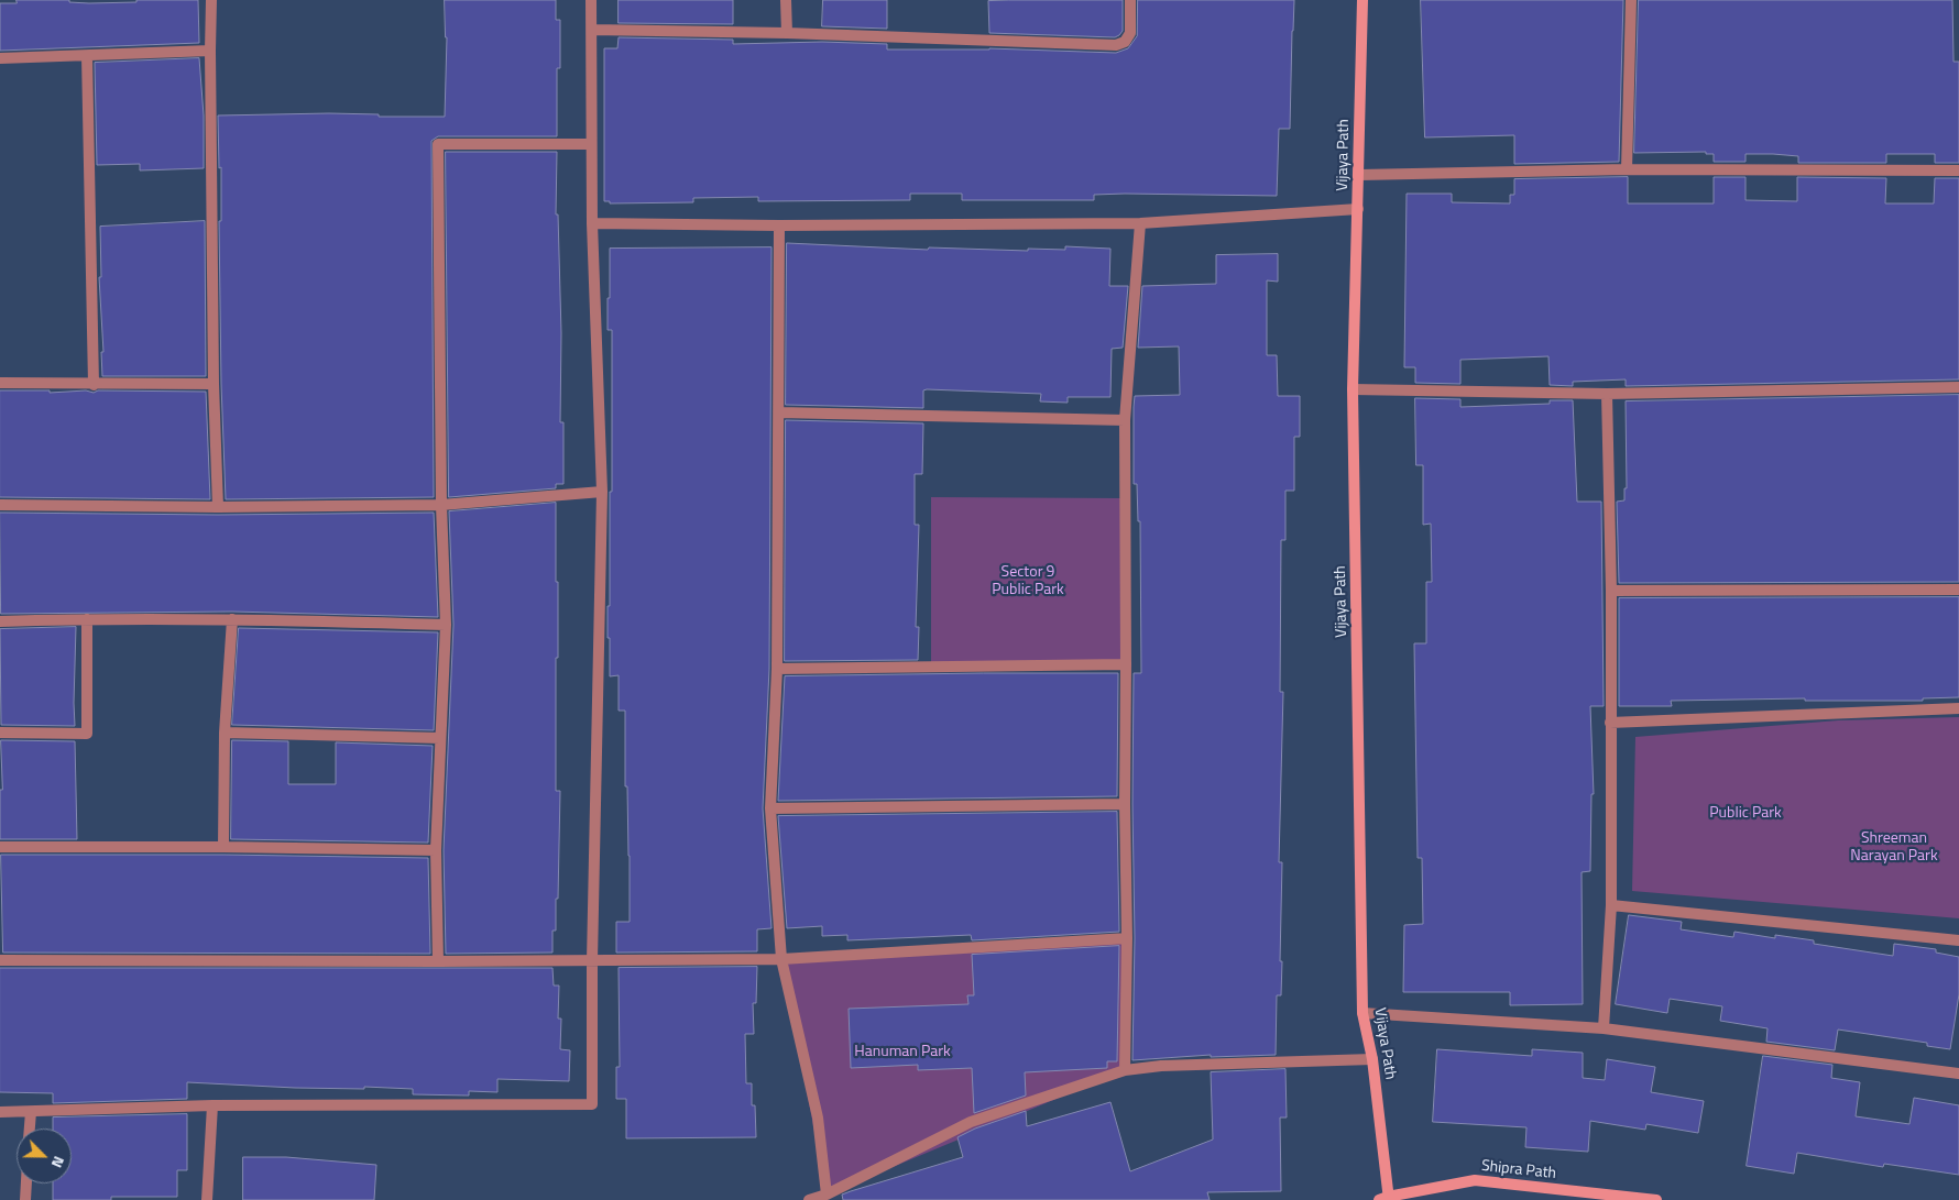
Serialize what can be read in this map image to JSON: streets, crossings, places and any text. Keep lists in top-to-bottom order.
{
  "streets": {
    "street": ["Vijaya Path", "Shipra Path"]
  },
  "crossings": [
    ["Vijaya Path", "Shipra Path"]
  ],
  "parks": [
    "Sector 9 Public Park",
    "Public Park",
    "Shreeman Narayan Park",
    "Hanuman Park"
  ],
  "north": "bottom right"
}
